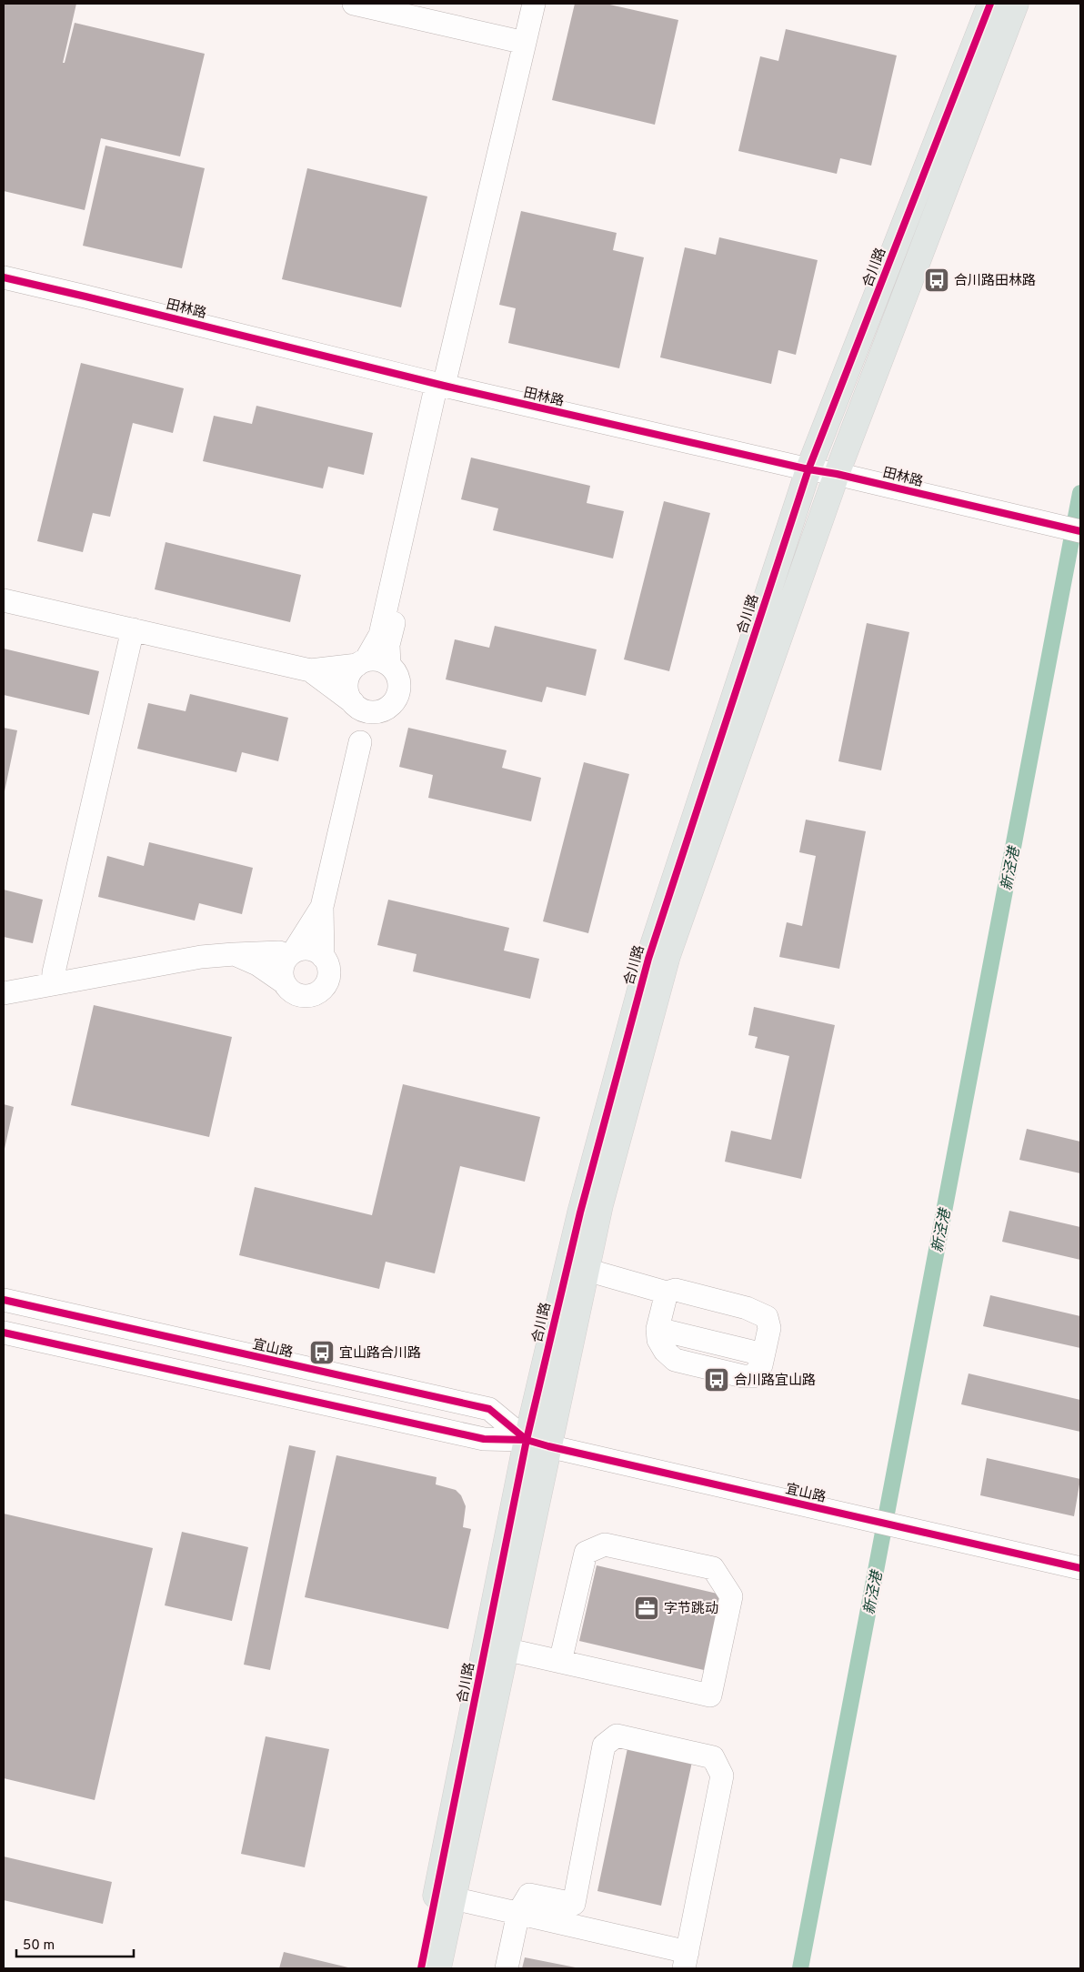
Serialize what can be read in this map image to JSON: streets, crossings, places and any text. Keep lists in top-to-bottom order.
{
  "streets": {
    "main road": ["合川路"],
    "street": ["田林路", "宜山路"]
  },
  "crossings": [
    ["合川路", "田林路"],
    ["合川路", "宜山路"]
  ],
  "water": ["新泾港"],
  "places": {
    "bus stop": ["合川路田林路", "宜山路合川路", "合川路宜山路"],
    "office": ["字节跳动"]
  },
  "scale_bar": "50 m"
}
